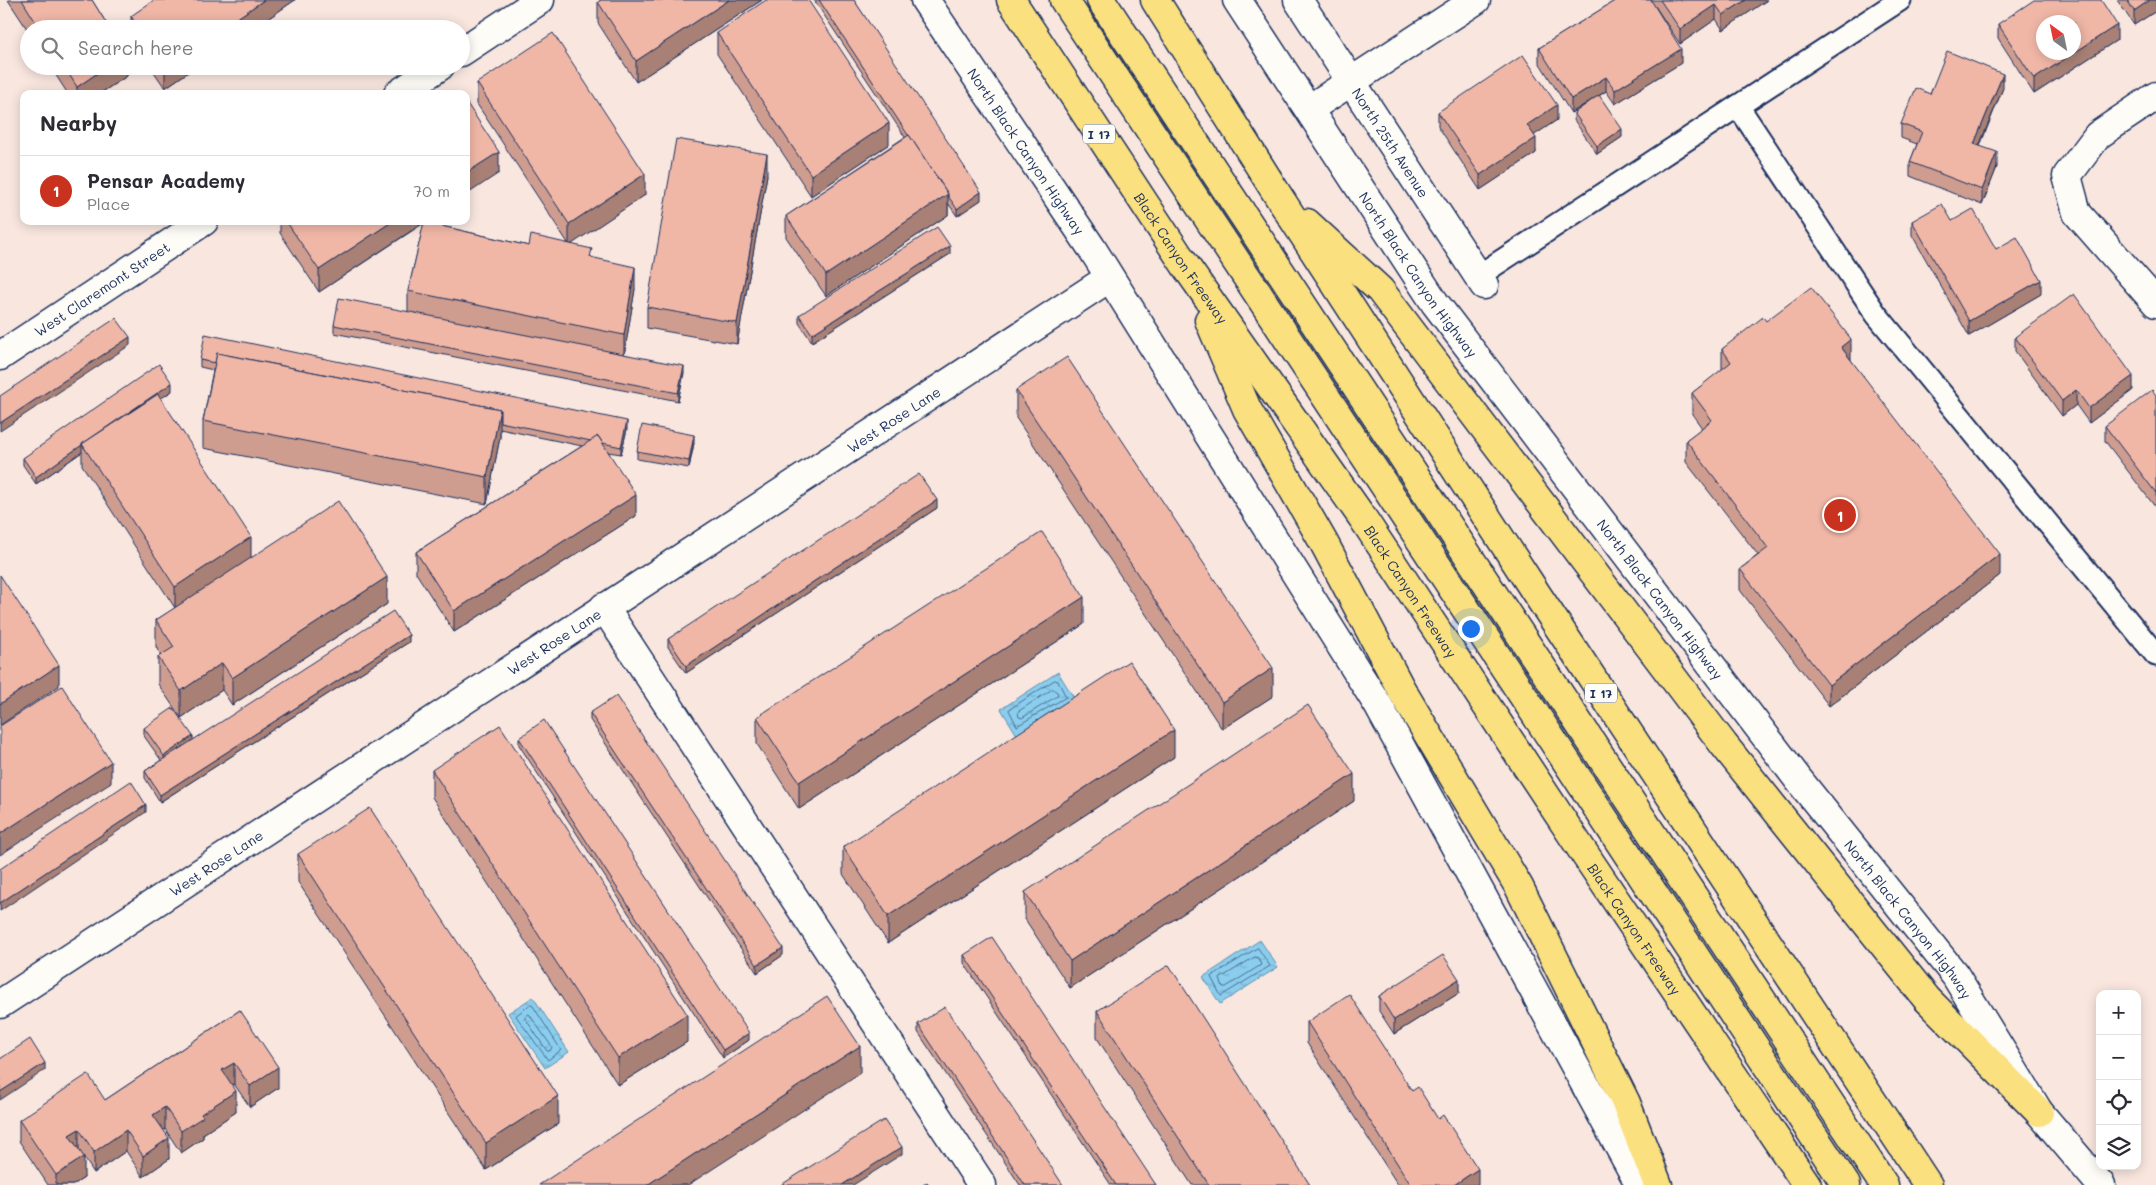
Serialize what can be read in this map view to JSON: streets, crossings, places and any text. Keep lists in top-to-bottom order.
{
  "streets": {
    "highway": ["I 17", "Black Canyon Freeway"],
    "street": [
      "North 25th Avenue",
      "North Black Canyon Highway",
      "West Claremont Street",
      "West Rose Lane"
    ]
  },
  "crossings": [
    ["North Black Canyon Highway", "West Rose Lane"]
  ],
  "north": "top left",
  "page": {
    "search": "Search here",
    "heading": "Nearby",
    "list": [
      {
        "mark": "1",
        "name": "Pensar Academy",
        "note": "Place",
        "value": "70 m"
      }
    ],
    "pins": "1",
    "map_buttons": ["+", "−"]
  }
}
